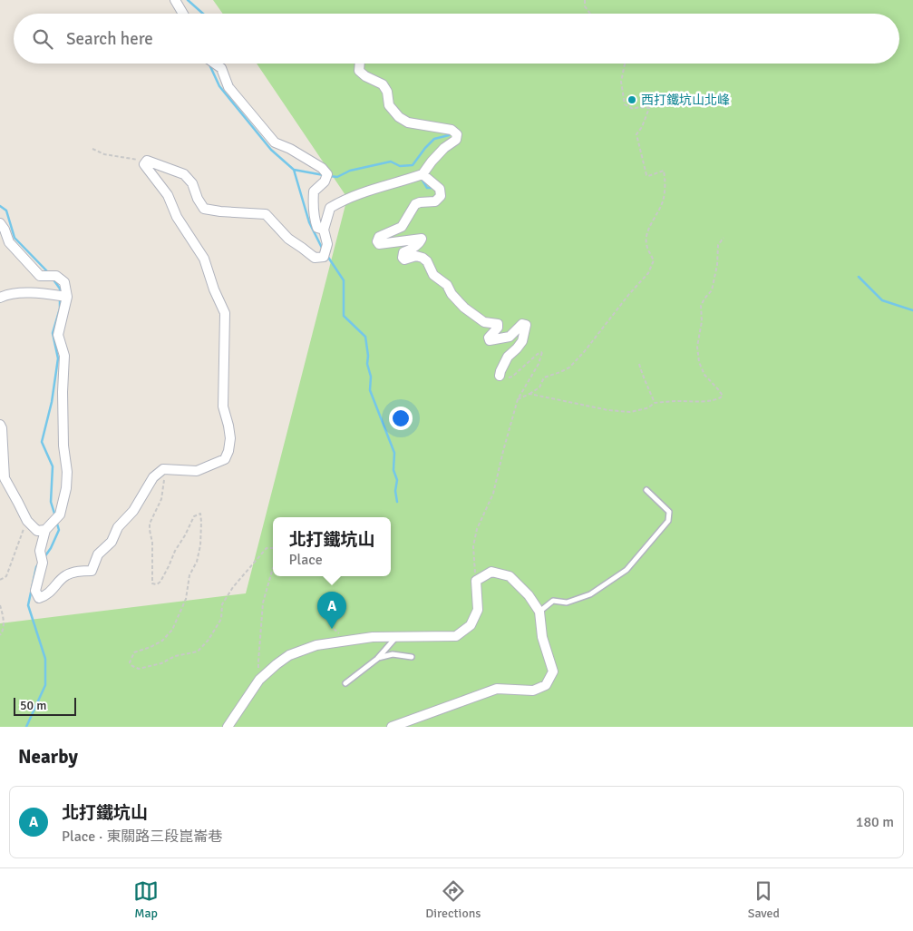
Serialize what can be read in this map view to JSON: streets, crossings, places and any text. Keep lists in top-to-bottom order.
{
  "places": ["西打鐵坑山北峰"],
  "scale_bar": "50 m",
  "page": {
    "search": "Search here",
    "popup": ["北打鐵坑山", "Place"],
    "pins": "A",
    "scale": "50 m",
    "heading": "Nearby",
    "list": [
      {
        "mark": "A",
        "name": "北打鐵坑山",
        "note": "Place · 東關路三段崑崙巷",
        "value": "180 m"
      }
    ],
    "nav": ["Map", "Directions", "Saved"]
  }
}
